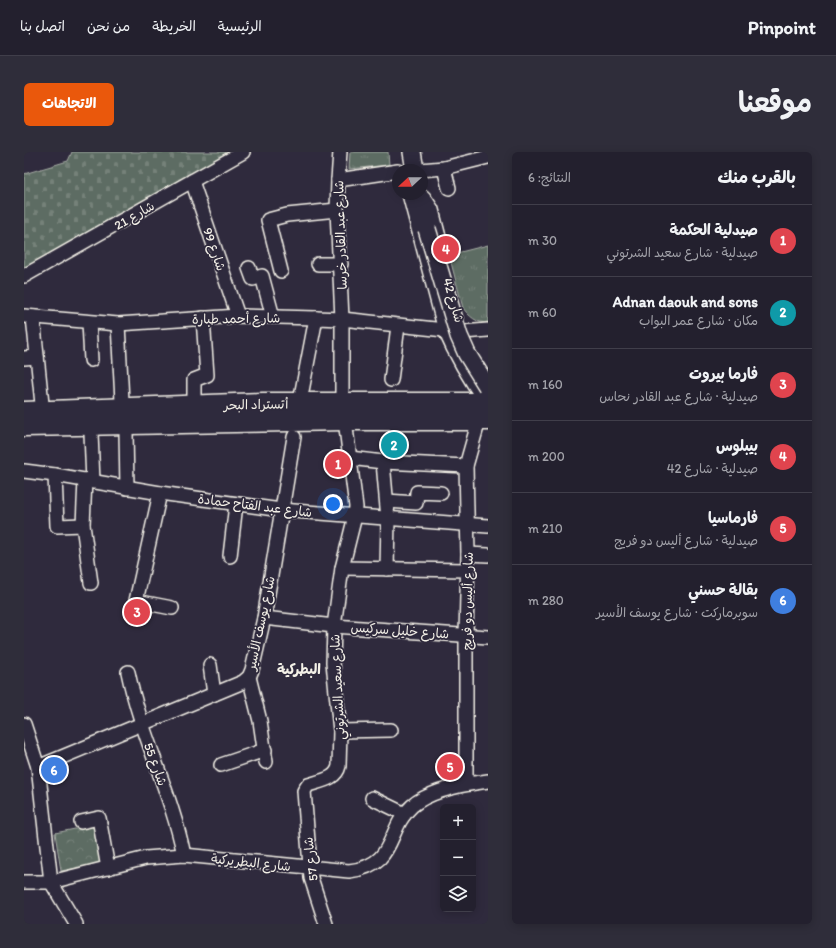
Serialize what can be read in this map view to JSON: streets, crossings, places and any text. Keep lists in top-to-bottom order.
{
  "streets": {
    "highway": ["أتستراد البحر"],
    "street": [
      "شارع 21",
      "شارع عبد القادر خرسا",
      "شارع 99",
      "شارع أحمد طبارة",
      "شارع عبد الفتاح حمادة",
      "شارع أليس دو فريج",
      "شارع يوسف الأسير",
      "شارع خليل سركيس",
      "شارع سعيد الشرتوني",
      "شارع 55",
      "شارع 57",
      "شارع البطريركية"
    ]
  },
  "crossings": [
    ["شارع 21", "شارع 99"],
    ["شارع عبد القادر خرسا", "شارع أحمد طبارة"],
    ["شارع عبد القادر خرسا", "أتستراد البحر"],
    ["شارع عبد القادر خرسا", "شارع سعيد الشرتوني"],
    ["شارع 99", "شارع أحمد طبارة"],
    ["أتستراد البحر", "شارع أليس دو فريج"],
    ["أتستراد البحر", "شارع سعيد الشرتوني"],
    ["شارع عبد الفتاح حمادة", "شارع أليس دو فريج"],
    ["شارع عبد الفتاح حمادة", "شارع يوسف الأسير"],
    ["شارع عبد الفتاح حمادة", "شارع سعيد الشرتوني"],
    ["شارع أليس دو فريج", "شارع خليل سركيس"],
    ["شارع أليس دو فريج", "شارع البطريركية"],
    ["شارع يوسف الأسير", "شارع خليل سركيس"],
    ["شارع يوسف الأسير", "شارع 55"],
    ["شارع خليل سركيس", "شارع سعيد الشرتوني"],
    ["شارع سعيد الشرتوني", "شارع 57"],
    ["شارع 55", "شارع البطريركية"],
    ["شارع 57", "شارع البطريركية"]
  ],
  "districts": ["البطركية"],
  "north": "left",
  "page": {
    "header": "Pinpoint",
    "nav": [
      "الرئيسية",
      "الخريطة",
      "من نحن",
      "اتصل بنا"
    ],
    "title": "موقعنا",
    "buttons": "الاتجاهات",
    "heading": ["بالقرب منك", "النتائج: 6"],
    "list": [
      {
        "mark": "1",
        "name": "صيدلية الحكمة",
        "note": "صيدلية · شارع سعيد الشرتوني",
        "value": "30 m"
      },
      {
        "mark": "2",
        "name": "Adnan daouk and sons",
        "note": "مكان · شارع عمر البواب",
        "value": "60 m"
      },
      {
        "mark": "3",
        "name": "فارما بيروت",
        "note": "صيدلية · شارع عبد القادر نحاس",
        "value": "160 m"
      },
      {
        "mark": "4",
        "name": "بيبلوس",
        "note": "صيدلية · شارع 42",
        "value": "200 m"
      },
      {
        "mark": "5",
        "name": "فارماسيا",
        "note": "صيدلية · شارع أليس دو فريج",
        "value": "210 m"
      },
      {
        "mark": "6",
        "name": "بقالة حسني",
        "note": "سوبرماركت · شارع يوسف الأسير",
        "value": "280 m"
      }
    ],
    "pins": [
      "4",
      "2",
      "1",
      "3",
      "5",
      "6"
    ],
    "map_buttons": ["+", "−"]
  }
}
